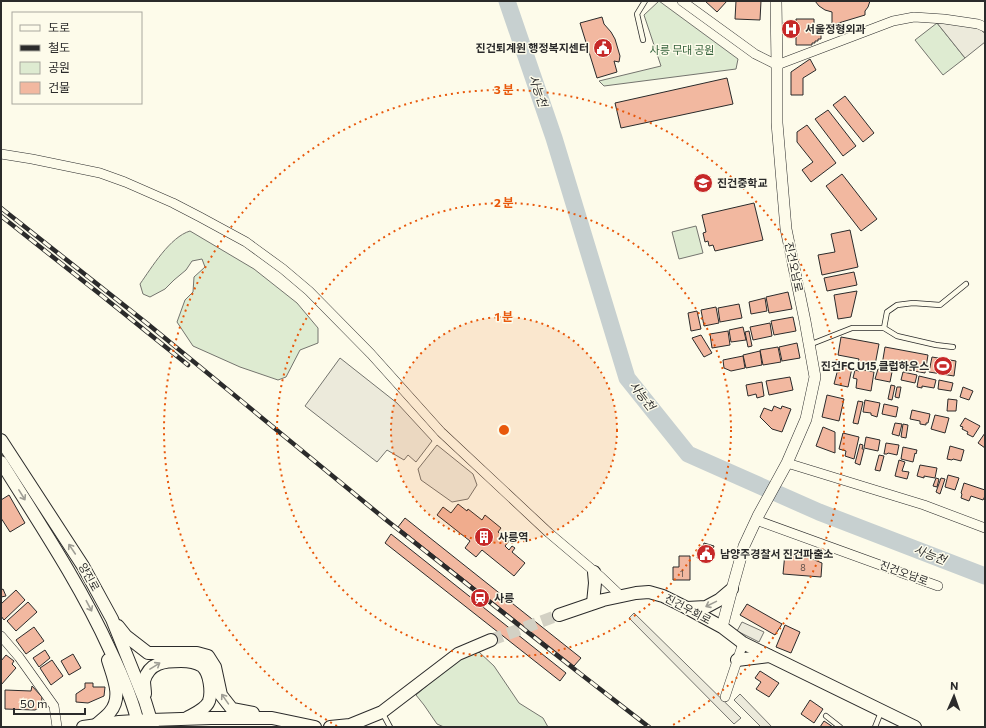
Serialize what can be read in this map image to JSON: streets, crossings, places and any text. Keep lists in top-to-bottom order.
{
  "streets": {
    "main road": ["양진로", "진건우회로"],
    "street": ["진건오남로"]
  },
  "crossings": [
    ["진건오남로", "진건우회로"]
  ],
  "water": ["사능천"],
  "parks": ["사릉 무대 공원"],
  "places": {
    "hospital": ["서울정형외과"],
    "public building": ["진건퇴계원 행정복지센터", "남양주경찰서 진건파출소"],
    "school or university": ["진건중학교"],
    "sports": ["진건FC U15 클럽하우스"],
    "building": ["사릉역"],
    "station": ["사릉"]
  },
  "house_numbers": ["8", "1"],
  "legend": [
    "도로",
    "철도",
    "공원",
    "건물"
  ],
  "scale_bar": "50 m",
  "north": "top",
  "rings": ["3 분", "2 분", "1 분"]
}
